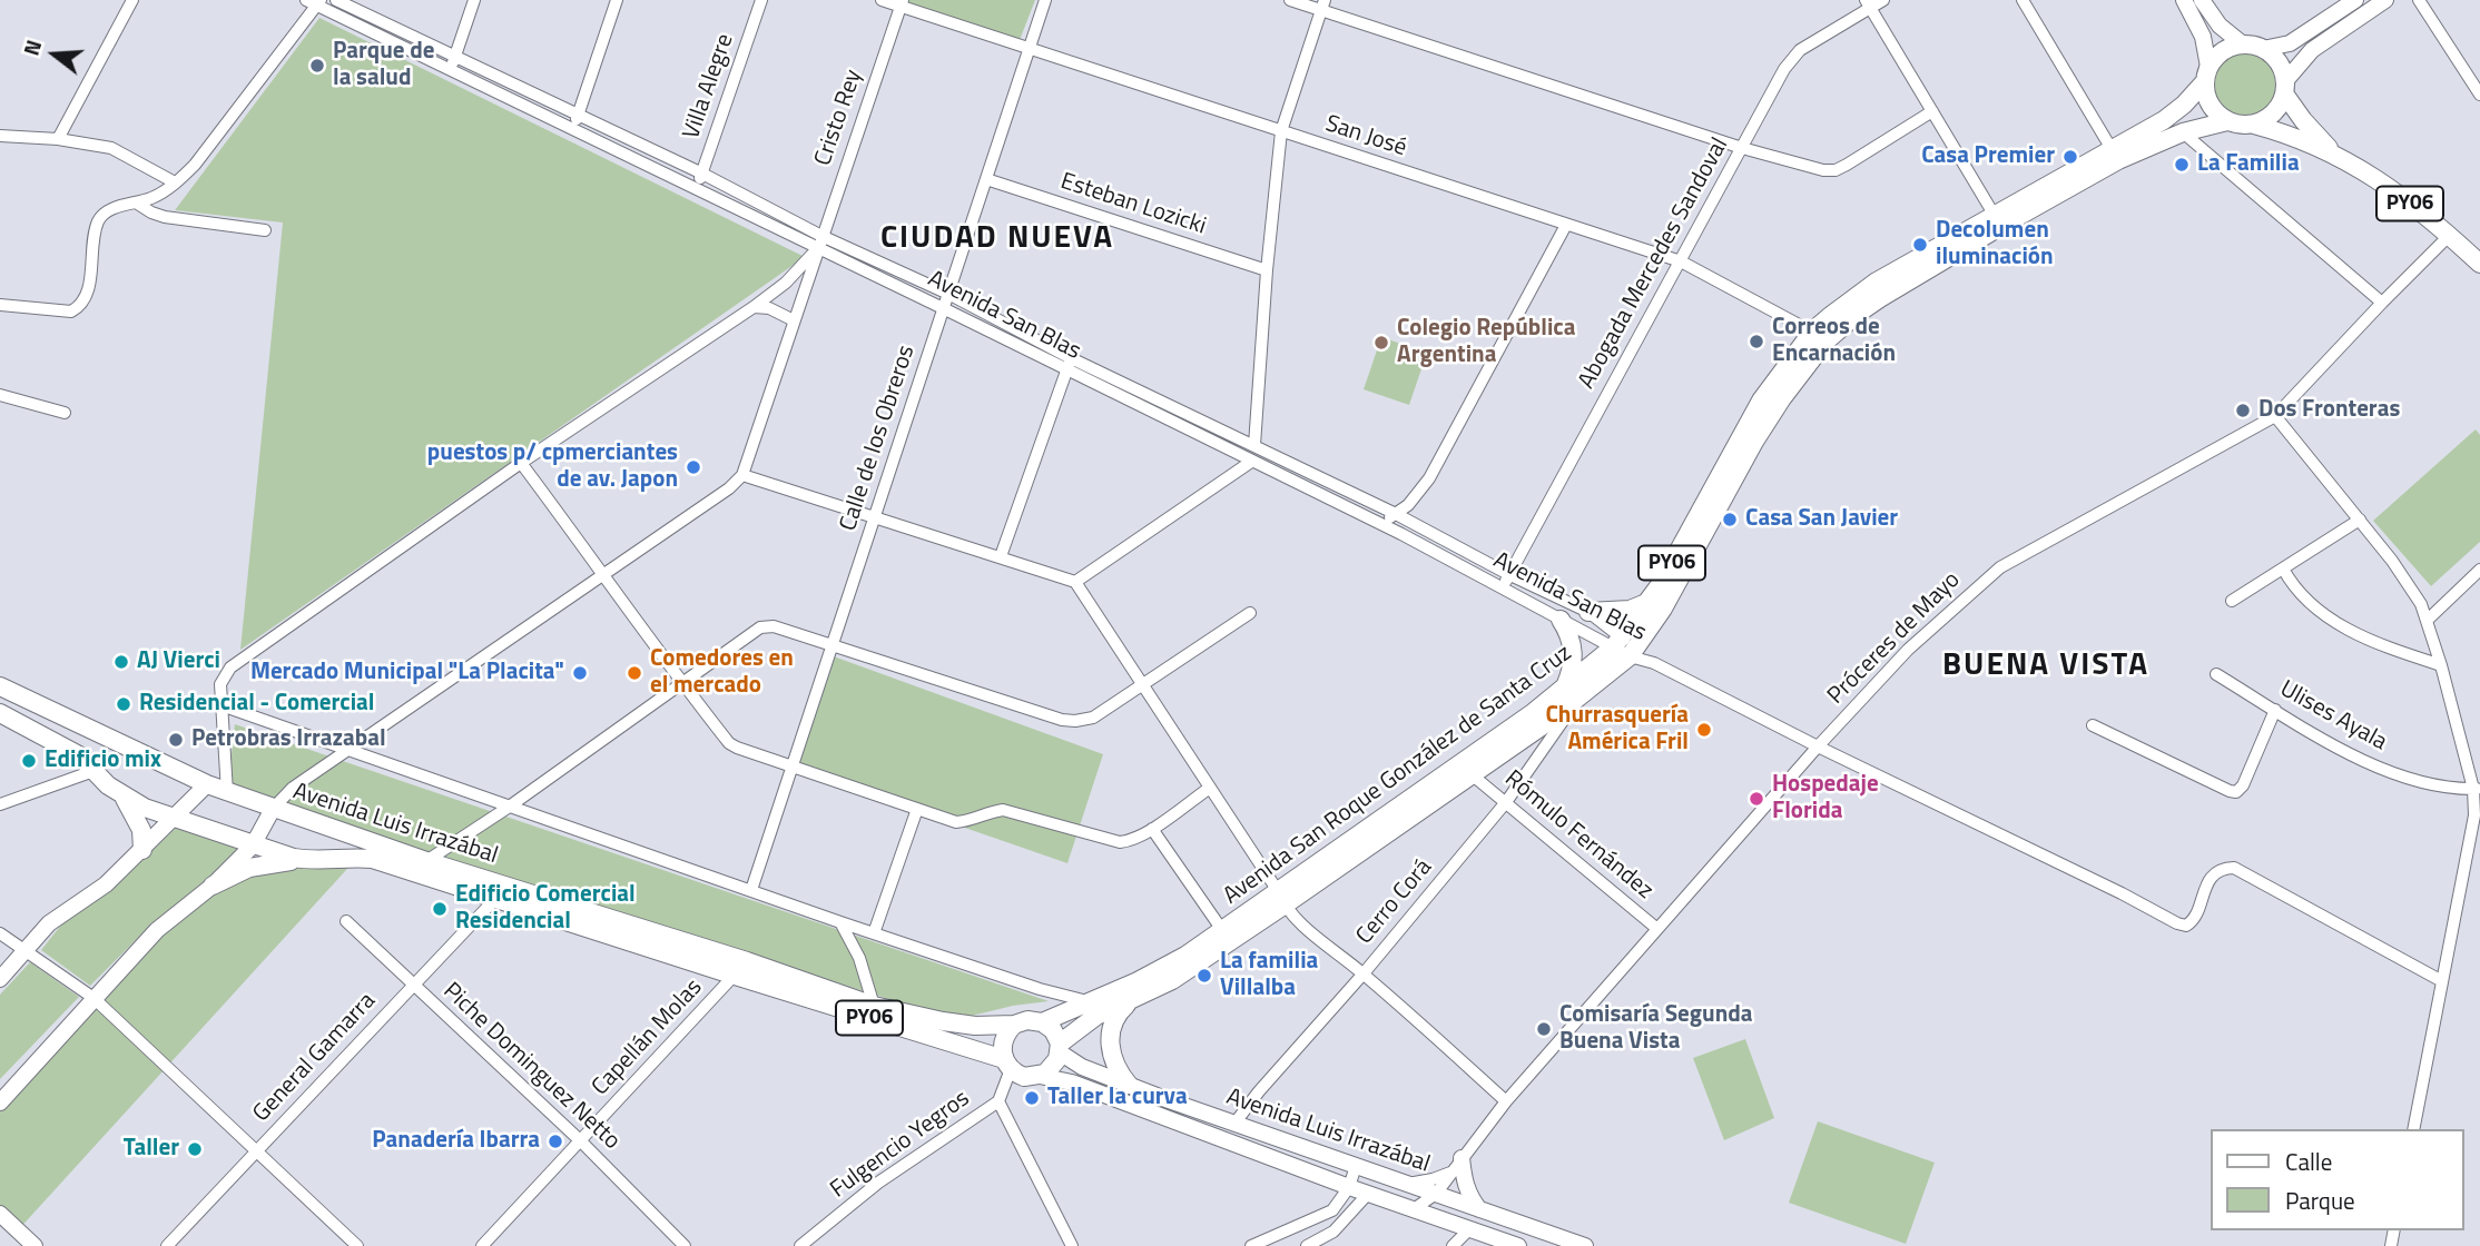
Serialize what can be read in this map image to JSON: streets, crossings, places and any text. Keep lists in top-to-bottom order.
{
  "streets": {
    "highway": ["PY06", "Avenida San Roque González de Santa Cruz", "Avenida Luis Irrazábal"],
    "street": [
      "Villa Alegre",
      "Cristo Rey",
      "San José",
      "Esteban Lozicki",
      "Abogada Mercedes Sandoval",
      "Avenida San Blas",
      "Calle de los Obreros",
      "Próceres de Mayo",
      "Ulises Ayala",
      "Rómulo Fernández",
      "Cerro Corá",
      "Capellán Molas",
      "General Gamarra",
      "Piche Dominguez Netto",
      "Fulgencio Yegros"
    ]
  },
  "crossings": [
    ["Villa Alegre", "Avenida San Blas"],
    ["Cristo Rey", "San José"],
    ["Cristo Rey", "Avenida San Blas"],
    ["San José", "Abogada Mercedes Sandoval"],
    ["San José", "Calle de los Obreros"],
    ["San José", "Avenida San Roque González de Santa Cruz"],
    ["PY06", "Próceres de Mayo"],
    ["PY06", "Avenida San Roque González de Santa Cruz"],
    ["PY06", "Avenida Luis Irrazábal"],
    ["PY06", "Fulgencio Yegros"],
    ["Esteban Lozicki", "Calle de los Obreros"],
    ["Abogada Mercedes Sandoval", "Avenida San Blas"],
    ["Avenida San Blas", "Calle de los Obreros"],
    ["Avenida San Blas", "Próceres de Mayo"],
    ["Avenida San Blas", "Avenida San Roque González de Santa Cruz"],
    ["Próceres de Mayo", "Avenida Luis Irrazábal"],
    ["Próceres de Mayo", "Rómulo Fernández"],
    ["Avenida San Roque González de Santa Cruz", "Avenida Luis Irrazábal"],
    ["Avenida San Roque González de Santa Cruz", "Rómulo Fernández"],
    ["Avenida San Roque González de Santa Cruz", "Cerro Corá"],
    ["Avenida San Roque González de Santa Cruz", "Fulgencio Yegros"],
    ["Avenida Luis Irrazábal", "Cerro Corá"],
    ["Avenida Luis Irrazábal", "Capellán Molas"],
    ["Avenida Luis Irrazábal", "General Gamarra"],
    ["Avenida Luis Irrazábal", "Fulgencio Yegros"],
    ["Rómulo Fernández", "Cerro Corá"],
    ["Capellán Molas", "Piche Dominguez Netto"],
    ["General Gamarra", "Piche Dominguez Netto"]
  ],
  "districts": ["CIUDAD NUEVA", "BUENA VISTA"],
  "places": [
    "Parque de la salud",
    "Casa Premier",
    "La Familia",
    "Decolumen iluminación",
    "Correos de Encarnación",
    "Colegio República Argentina",
    "Dos Fronteras",
    "puestos p/ cpmerciantes de av. Japon",
    "Casa San Javier",
    "AJ Vierci",
    "Mercado Municipal \"La Placita\"",
    "Comedores en el mercado",
    "Residencial - Comercial",
    "Churrasquería América Fril",
    "Petrobras Irrazabal",
    "Edificio mix",
    "Hospedaje Florida",
    "Edificio Comercial Residencial",
    "La familia Villalba",
    "Comisaría Segunda Buena Vista",
    "Taller la curva",
    "Panadería Ibarra",
    "Taller"
  ],
  "legend": ["Calle", "Parque"],
  "north": "left"
}
